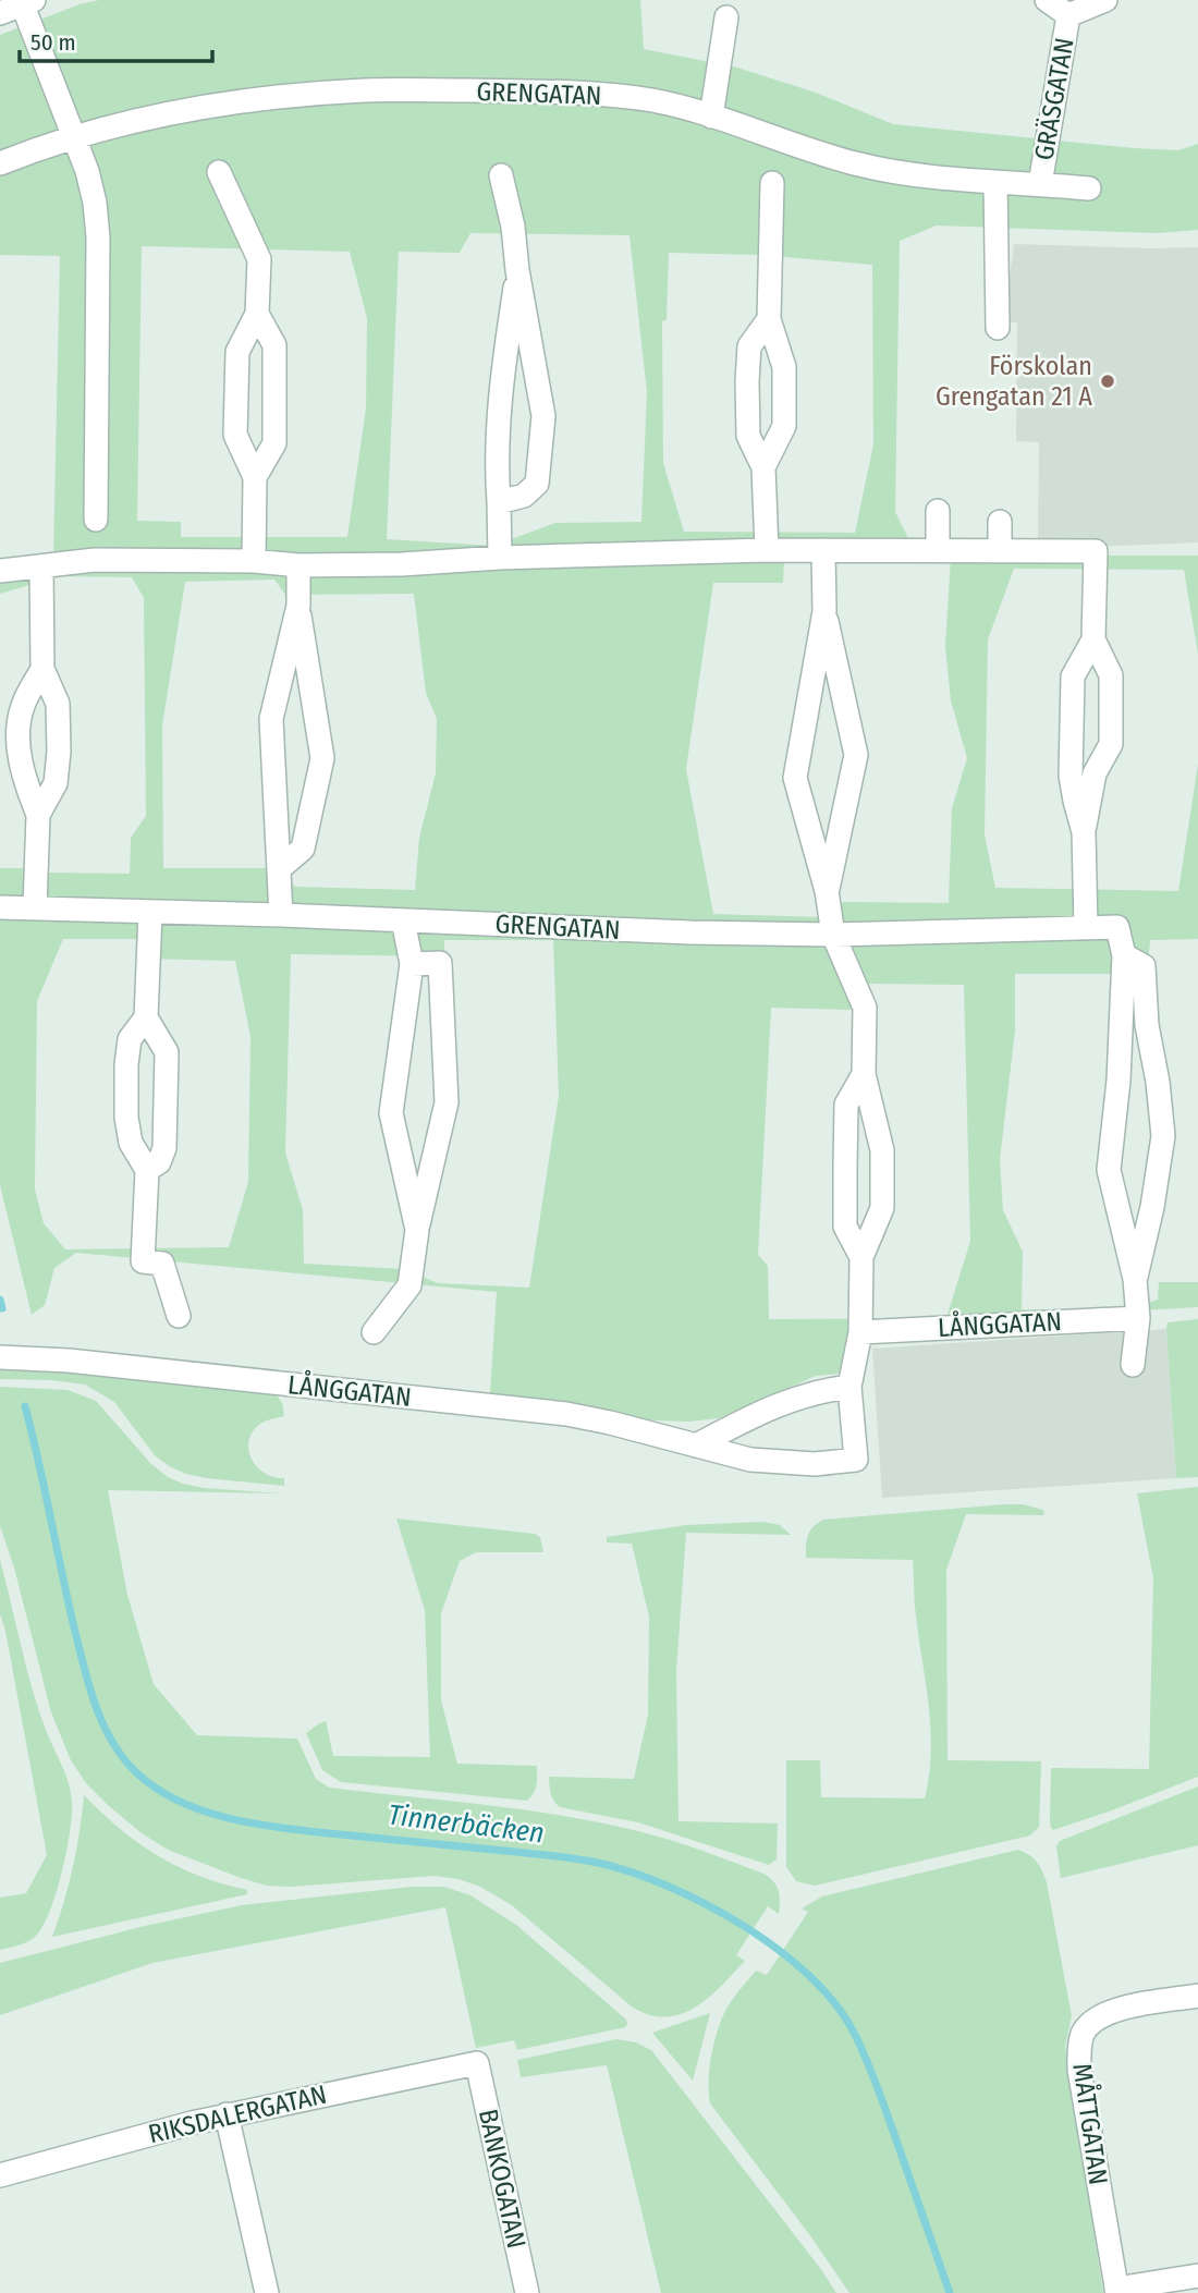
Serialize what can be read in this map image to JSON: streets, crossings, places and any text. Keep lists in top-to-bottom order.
{
  "streets": {
    "street": [
      "GRENGATAN",
      "GRÄSGATAN",
      "LÅNGGATAN",
      "RIKSDALERGATAN",
      "MÅTTGATAN",
      "BANKOGATAN"
    ]
  },
  "crossings": [
    ["GRENGATAN", "GRÄSGATAN"],
    ["GRENGATAN", "LÅNGGATAN"],
    ["RIKSDALERGATAN", "BANKOGATAN"]
  ],
  "water": ["Tinnerbäcken"],
  "places": ["Förskolan Grengatan 21 A"],
  "scale_bar": "50 m"
}
